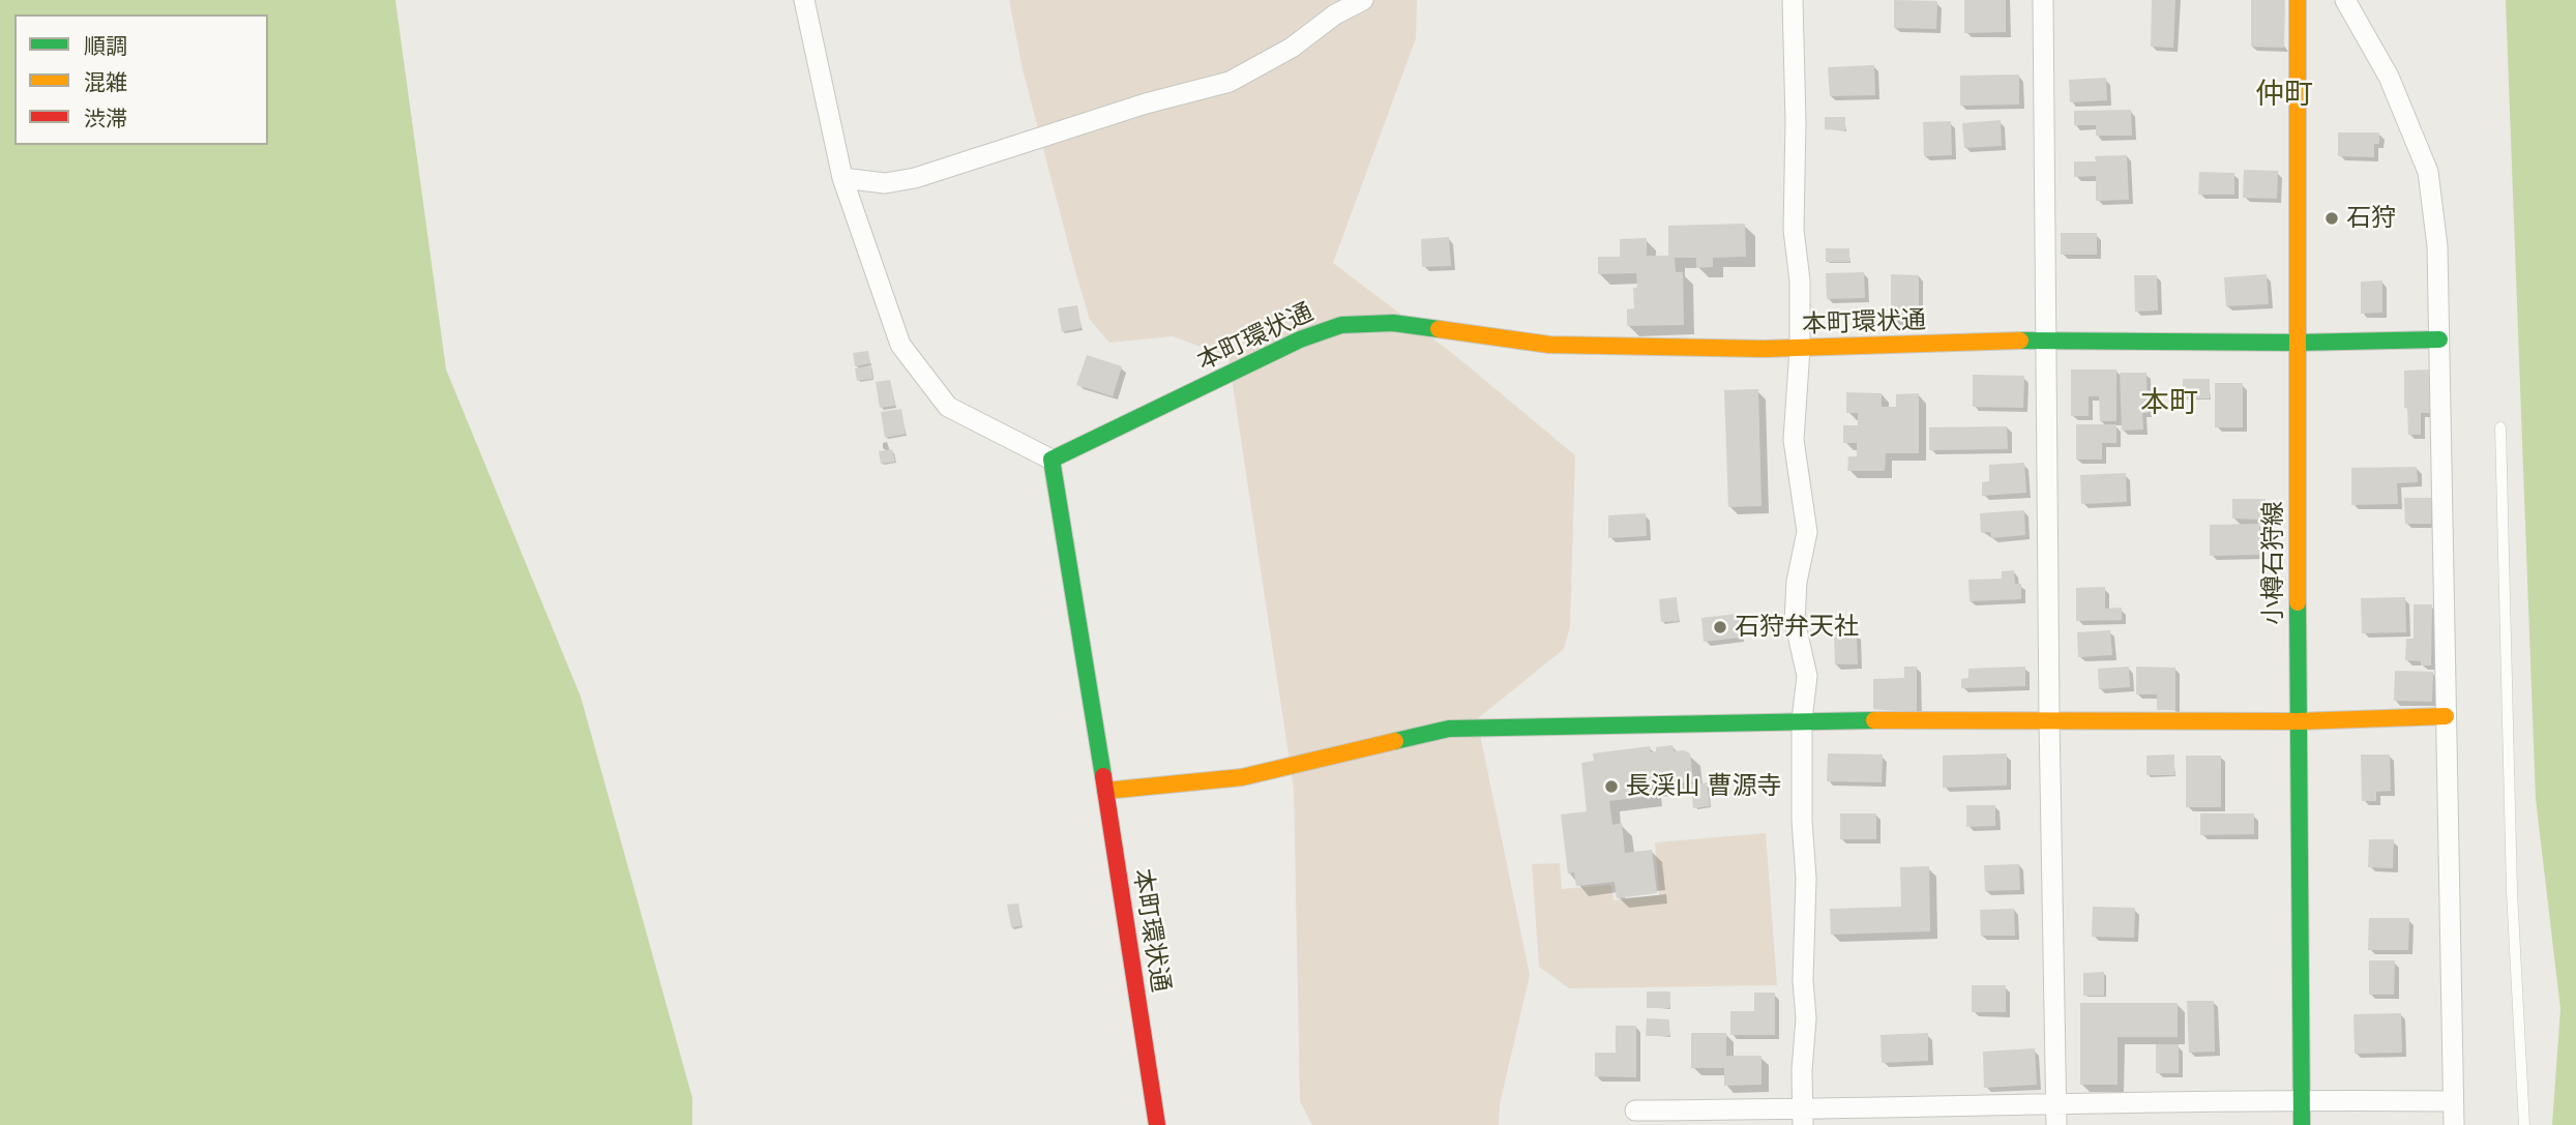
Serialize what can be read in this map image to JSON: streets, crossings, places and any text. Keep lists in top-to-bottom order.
{
  "streets": {
    "street": ["本町環状通", "小樽石狩線"]
  },
  "crossings": [
    ["本町環状通", "小樽石狩線"]
  ],
  "districts": ["仲町", "本町"],
  "places": ["石狩", "石狩弁天社", "長渓山 曹源寺"],
  "legend": ["順調", "混雑", "渋滞"]
}
